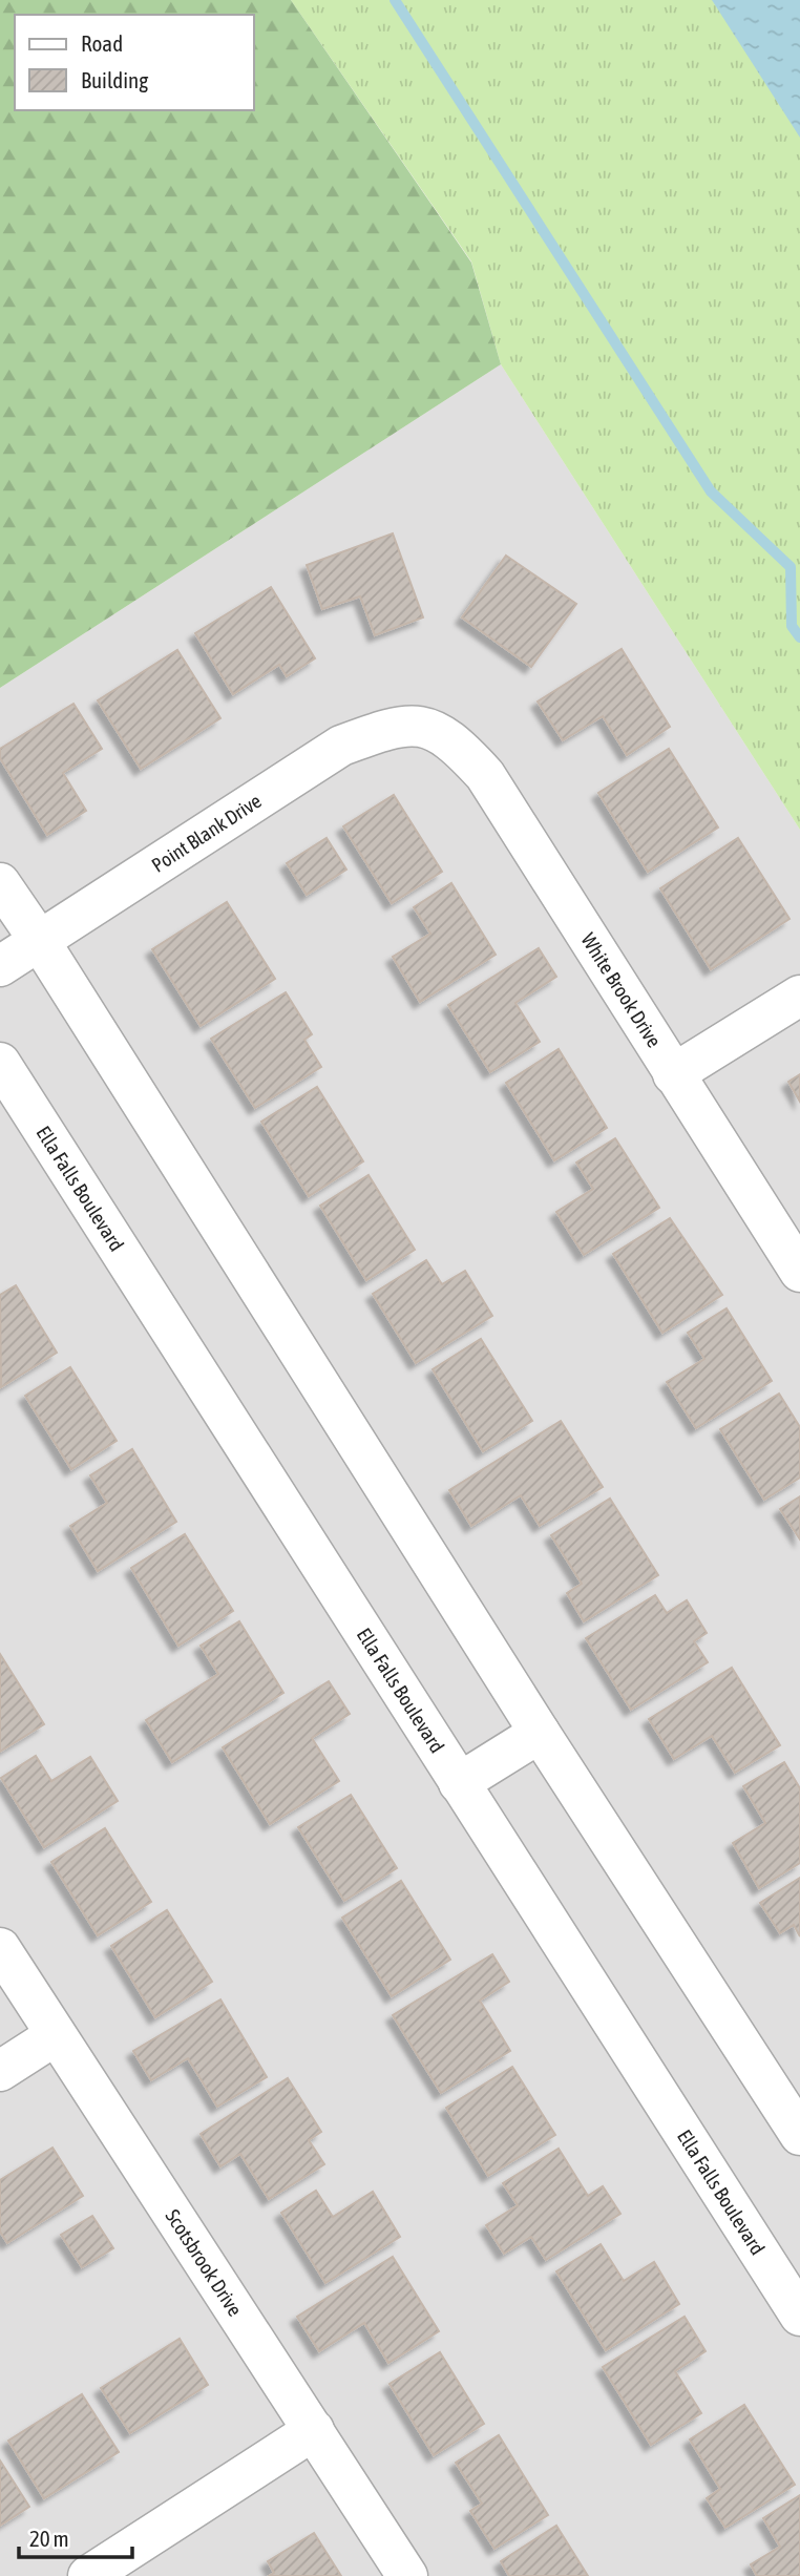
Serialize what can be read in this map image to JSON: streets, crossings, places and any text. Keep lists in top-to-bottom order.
{
  "streets": {
    "street": [
      "Point Blank Drive",
      "White Brook Drive",
      "Ella Falls Boulevard",
      "Scotsbrook Drive"
    ]
  },
  "crossings": [
    ["Point Blank Drive", "White Brook Drive"]
  ],
  "legend": ["Road", "Building"],
  "scale_bar": "20 m"
}
